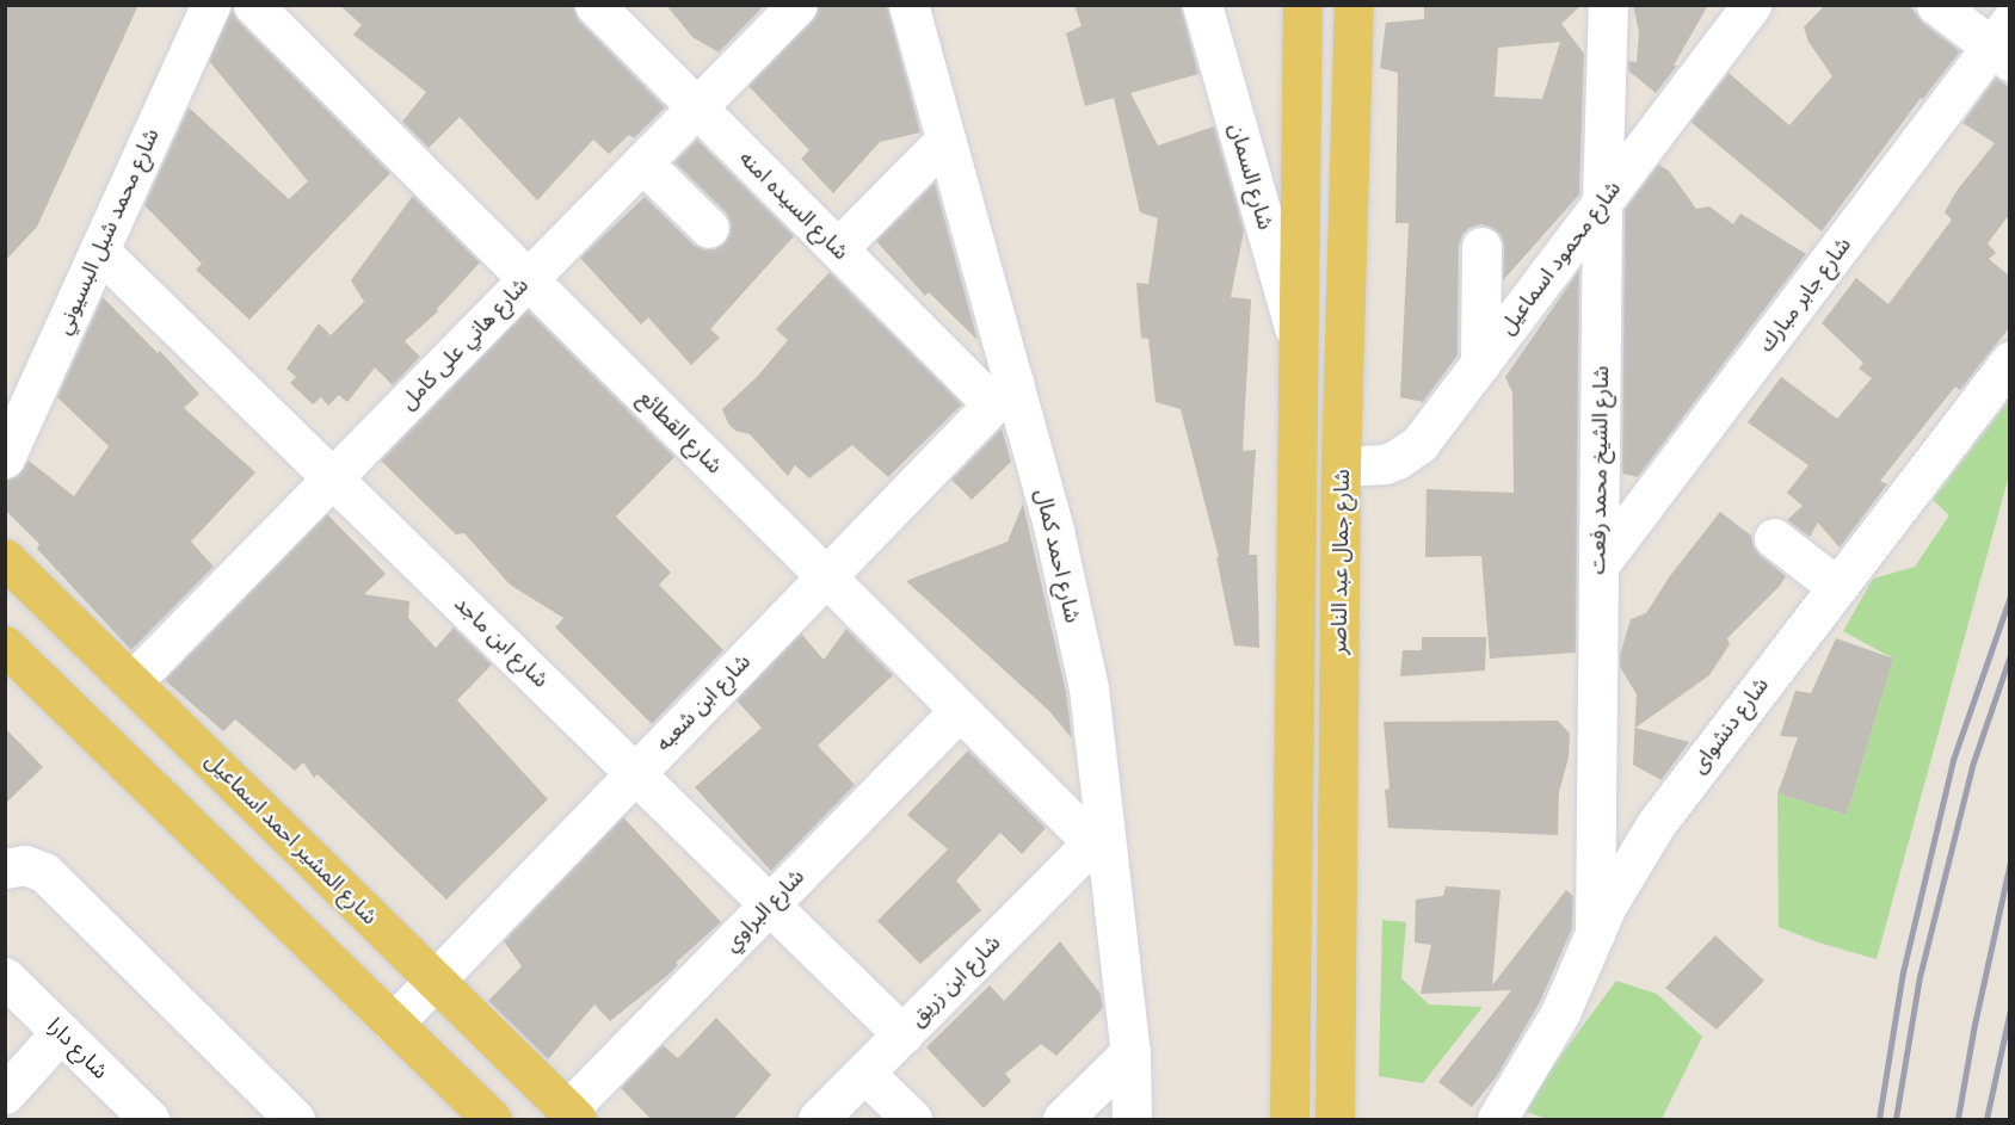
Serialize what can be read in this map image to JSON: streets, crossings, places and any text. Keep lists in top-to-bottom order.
{
  "streets": {
    "main road": ["شارع جمال عبد الناصر", "شارع المشير احمد اسماعيل"],
    "street": [
      "شارع السمان",
      "شارع السيده امنه",
      "شارع محمد شبل البسيوني",
      "شارع محمود اسماعيل",
      "شارع جابر مبارك",
      "شارع هاني على كامل",
      "شارع القطائع",
      "شارع الشيخ محمد رفعت",
      "شارع احمد كمال",
      "شارع ابن ماجد",
      "شارع ابن شعبه",
      "شارع دنشواى",
      "شارع البراوي",
      "شارع ابن زريق",
      "شارع دارا"
    ]
  },
  "crossings": [
    ["شارع السمان", "شارع جمال عبد الناصر"],
    ["شارع السيده امنه", "شارع هاني على كامل"],
    ["شارع السيده امنه", "شارع احمد كمال"],
    ["شارع السيده امنه", "شارع ابن شعبه"],
    ["شارع محمد شبل البسيوني", "شارع ابن ماجد"],
    ["شارع محمود اسماعيل", "شارع الشيخ محمد رفعت"],
    ["شارع محمود اسماعيل", "شارع جمال عبد الناصر"],
    ["شارع جابر مبارك", "شارع الشيخ محمد رفعت"],
    ["شارع هاني على كامل", "شارع القطائع"],
    ["شارع هاني على كامل", "شارع ابن ماجد"],
    ["شارع هاني على كامل", "شارع المشير احمد اسماعيل"],
    ["شارع القطائع", "شارع احمد كمال"],
    ["شارع القطائع", "شارع ابن شعبه"],
    ["شارع القطائع", "شارع البراوي"],
    ["شارع القطائع", "شارع ابن زريق"],
    ["شارع الشيخ محمد رفعت", "شارع دنشواى"],
    ["شارع احمد كمال", "شارع ابن شعبه"],
    ["شارع احمد كمال", "شارع ابن زريق"],
    ["شارع ابن ماجد", "شارع ابن شعبه"],
    ["شارع ابن ماجد", "شارع البراوي"],
    ["شارع ابن ماجد", "شارع ابن زريق"],
    ["شارع ابن شعبه", "شارع المشير احمد اسماعيل"],
    ["شارع المشير احمد اسماعيل", "شارع البراوي"]
  ]
}
